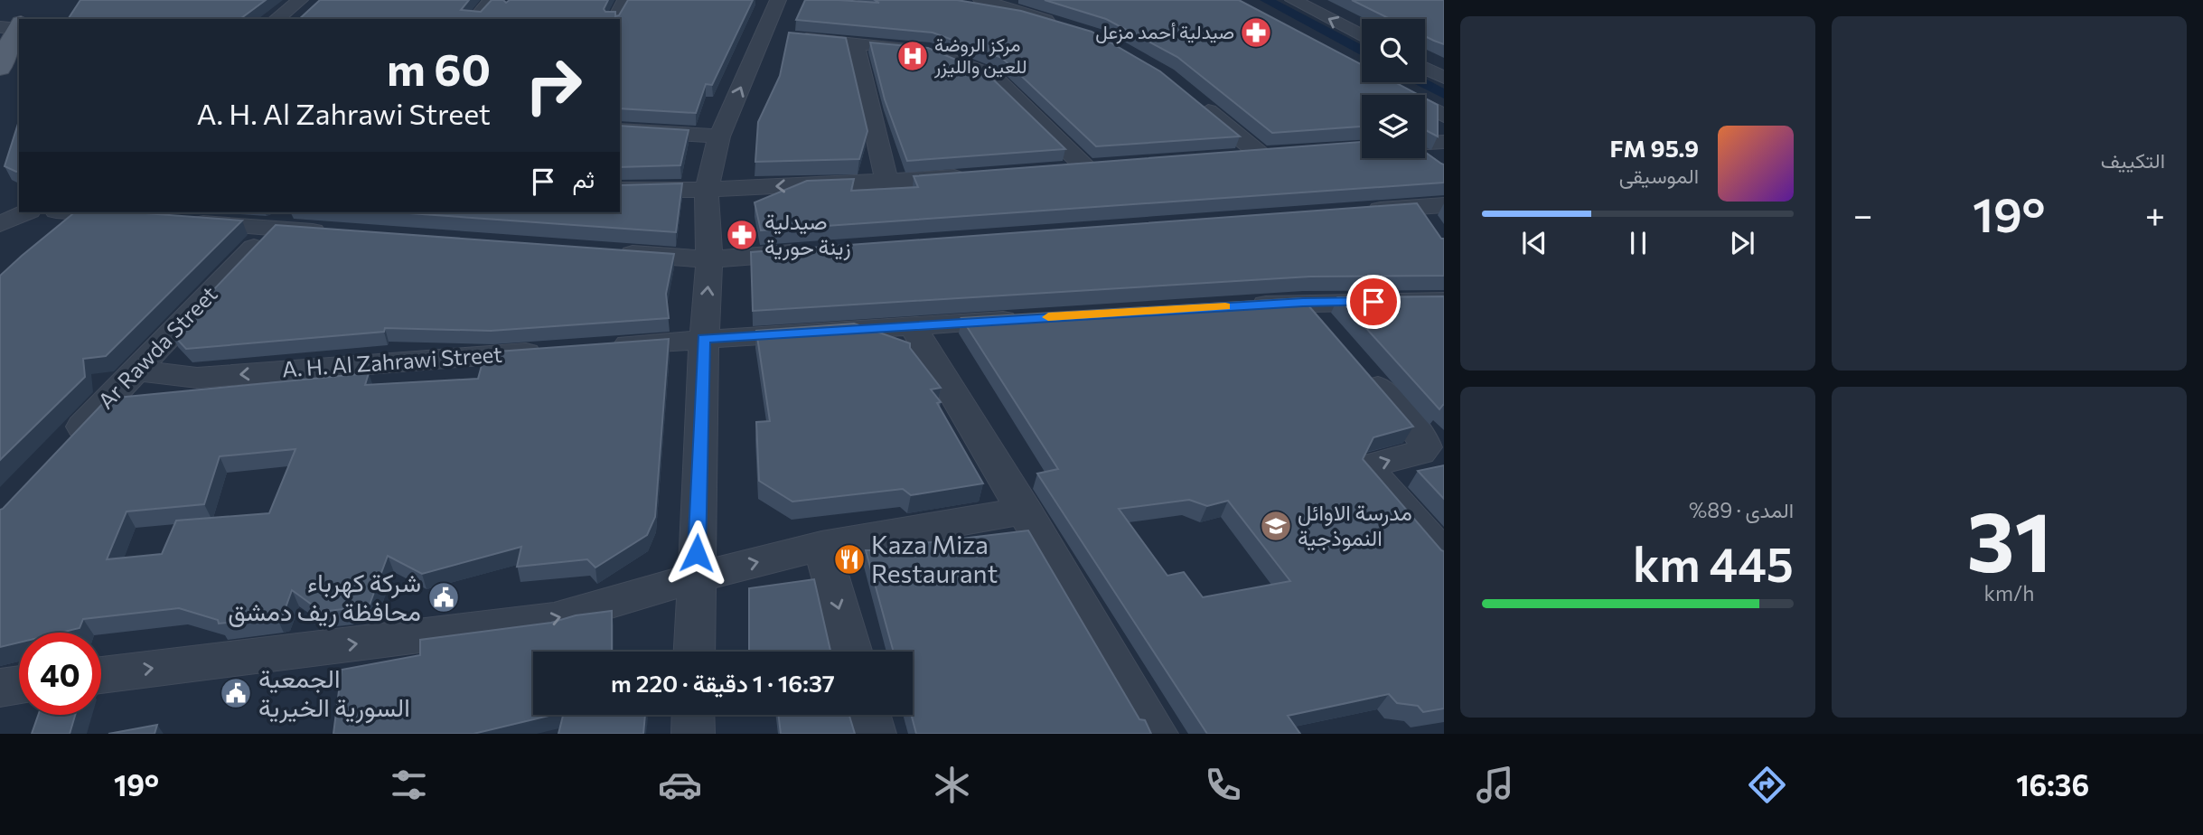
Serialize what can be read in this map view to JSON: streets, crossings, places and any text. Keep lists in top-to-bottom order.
{
  "streets": {
    "street": ["Ar Rawda Street", "A. H. Al Zahrawi Street"]
  },
  "crossings": [
    ["Ar Rawda Street", "A. H. Al Zahrawi Street"]
  ],
  "places": {
    "pharmacy": ["صيدلية أحمد مزعل", "صيدلية زينة حورية"],
    "hospital": ["مركز الروضة للعين والليزر"],
    "school or university": ["مدرسة الاوائل النموذجية"],
    "restaurant": ["Kaza Miza Restaurant"],
    "public building": ["شركة كهرباء محافظة ريف دمشق", "الجمعية السورية الخيرية"]
  },
  "page": {
    "tile": [
      "التكييف",
      ["31", "km/h"],
      ["المدى · 89%", "445 km"]
    ],
    "turn": ["60 m", "A. H. Al Zahrawi Street"],
    "song": ["95.9 FM", "الموسيقى"],
    "then": "ثم",
    "heat": ["−", "19°", "+"],
    "limit": "40",
    "trip": "16:37 · 1 دقيقة · 220 m",
    "tabs": ["16:36", "19°"]
  }
}
